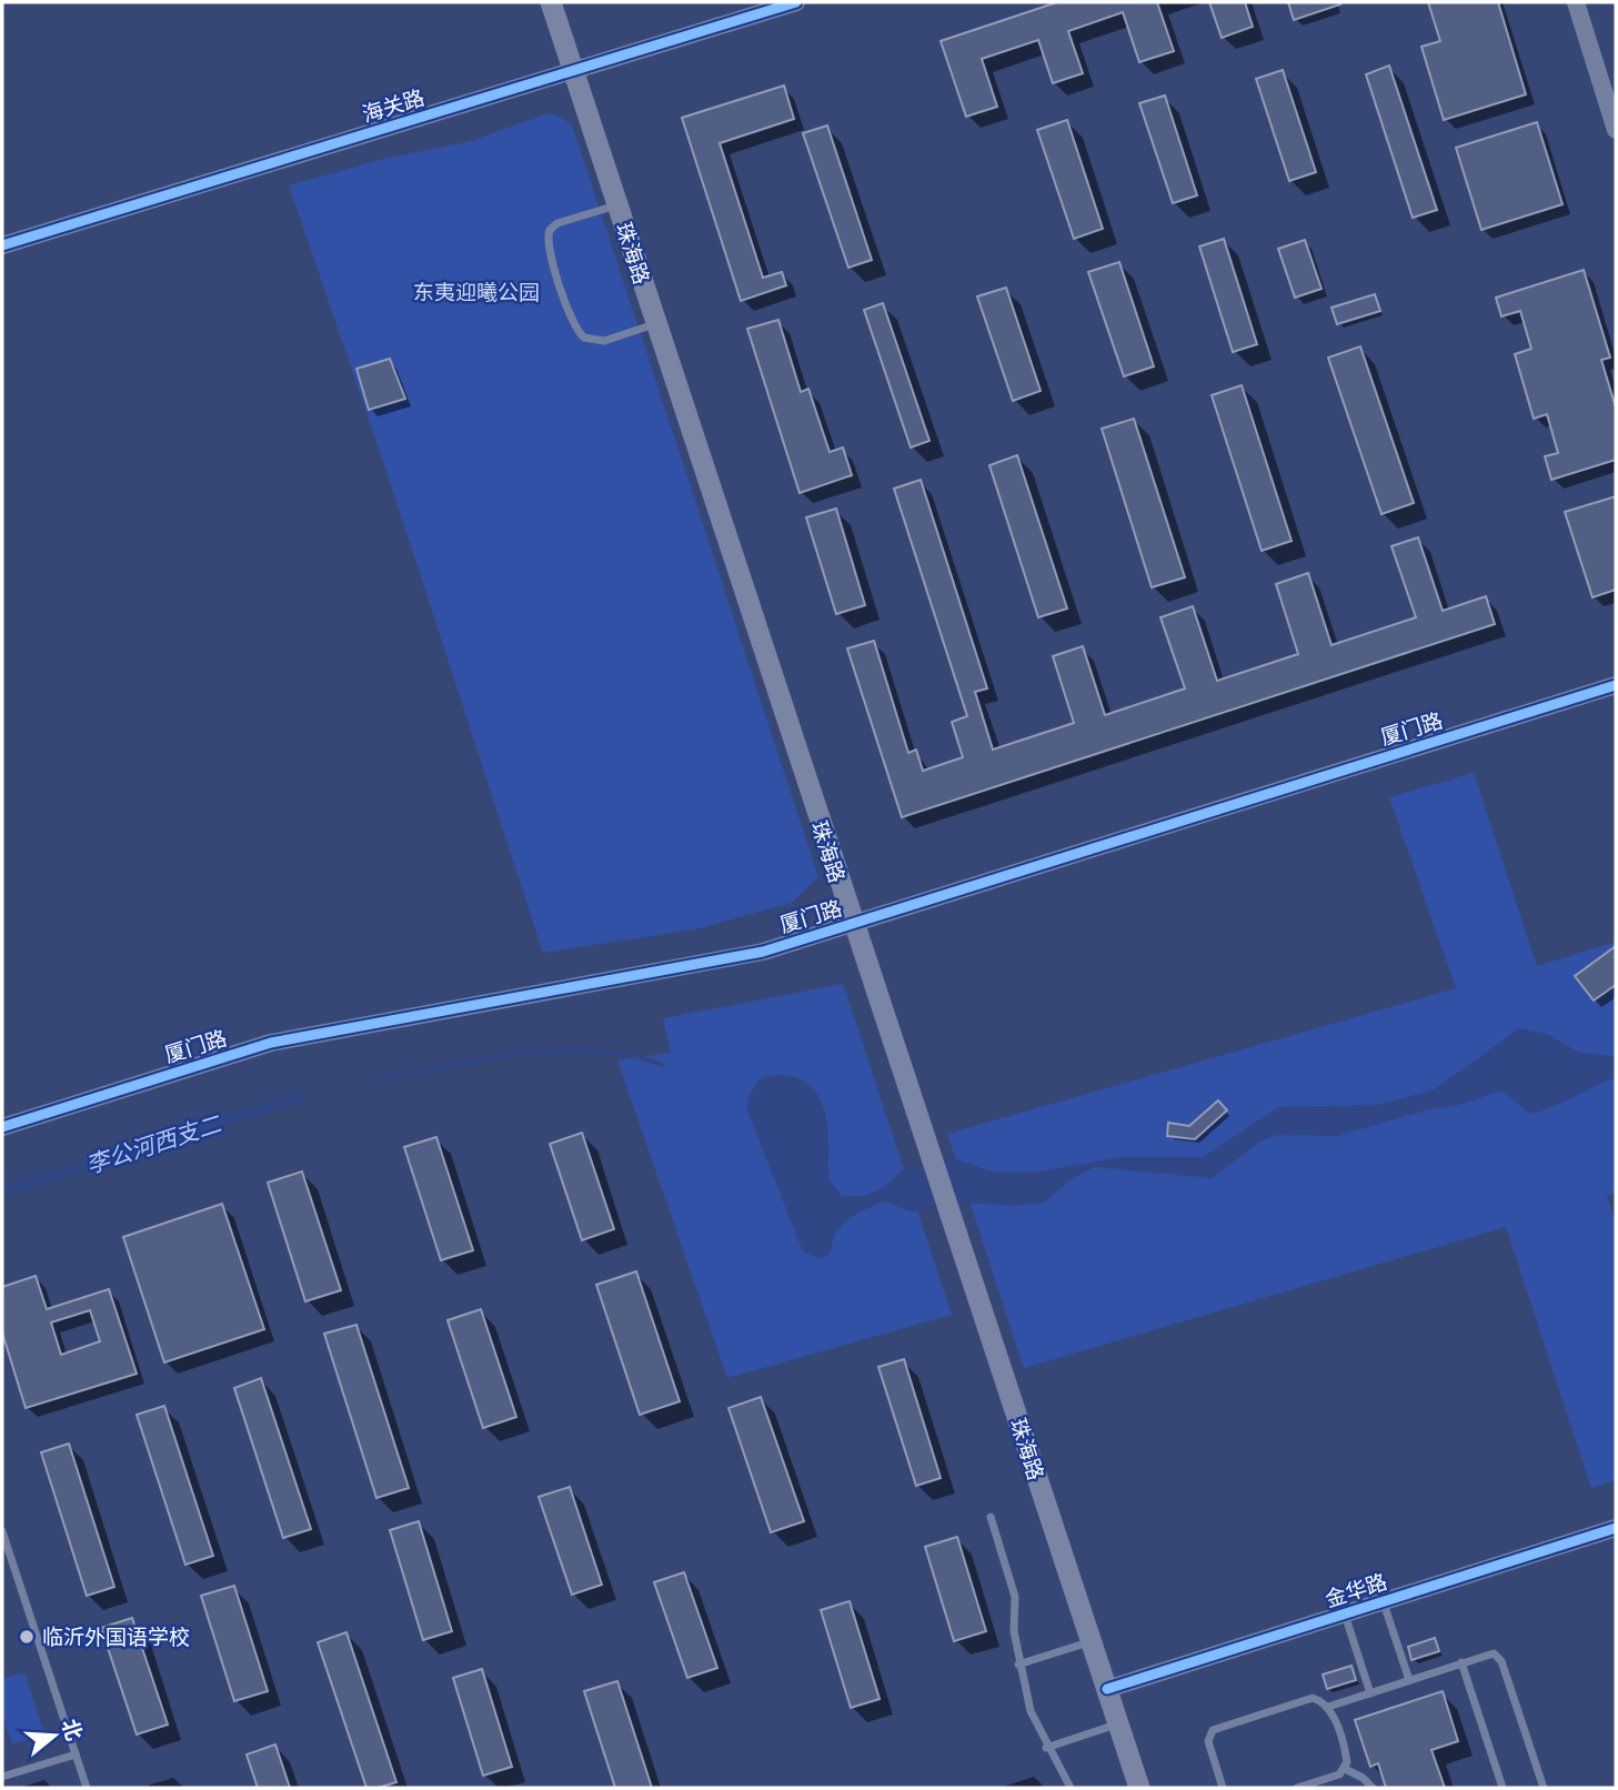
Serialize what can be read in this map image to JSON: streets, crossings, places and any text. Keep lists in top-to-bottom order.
{
  "streets": {
    "main road": ["珠海路"],
    "street": ["海关路", "厦门路", "金华路"]
  },
  "crossings": [
    ["海关路", "珠海路"],
    ["珠海路", "厦门路"],
    ["珠海路", "金华路"]
  ],
  "water": ["李公河西支二"],
  "parks": ["东夷迎曦公园"],
  "places": ["临沂外国语学校"],
  "north": "right"
}
